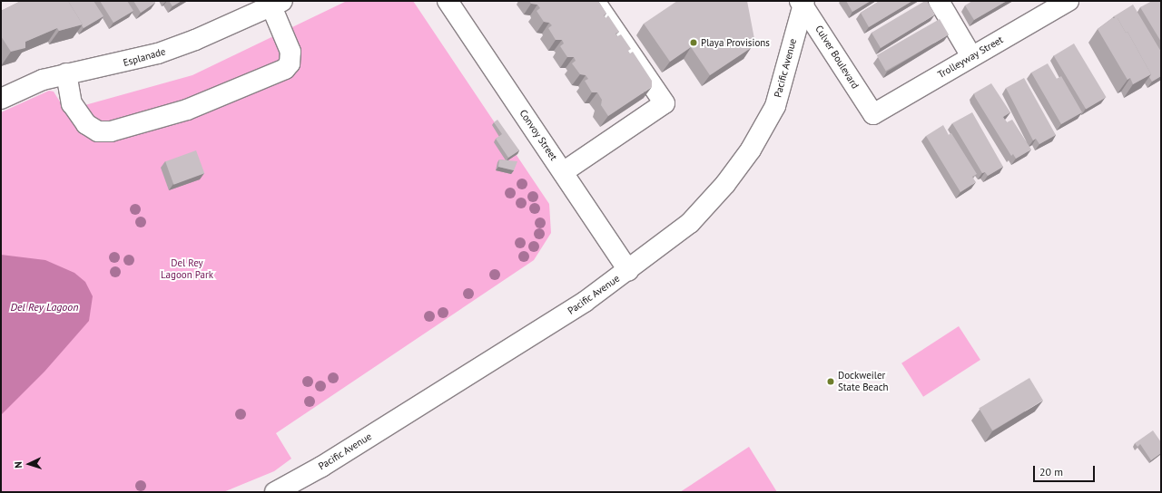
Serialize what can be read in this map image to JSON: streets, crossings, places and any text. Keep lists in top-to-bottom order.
{
  "streets": {
    "street": [
      "Esplanade",
      "Culver Boulevard",
      "Trolleyway Street",
      "Pacific Avenue",
      "Convoy Street"
    ]
  },
  "crossings": [
    ["Culver Boulevard", "Trolleyway Street"],
    ["Culver Boulevard", "Pacific Avenue"],
    ["Pacific Avenue", "Convoy Street"]
  ],
  "water": ["Del Rey Lagoon"],
  "parks": ["Del Rey Lagoon Park"],
  "places": ["Playa Provisions", "Dockweiler State Beach"],
  "scale_bar": "20 m",
  "north": "left"
}
